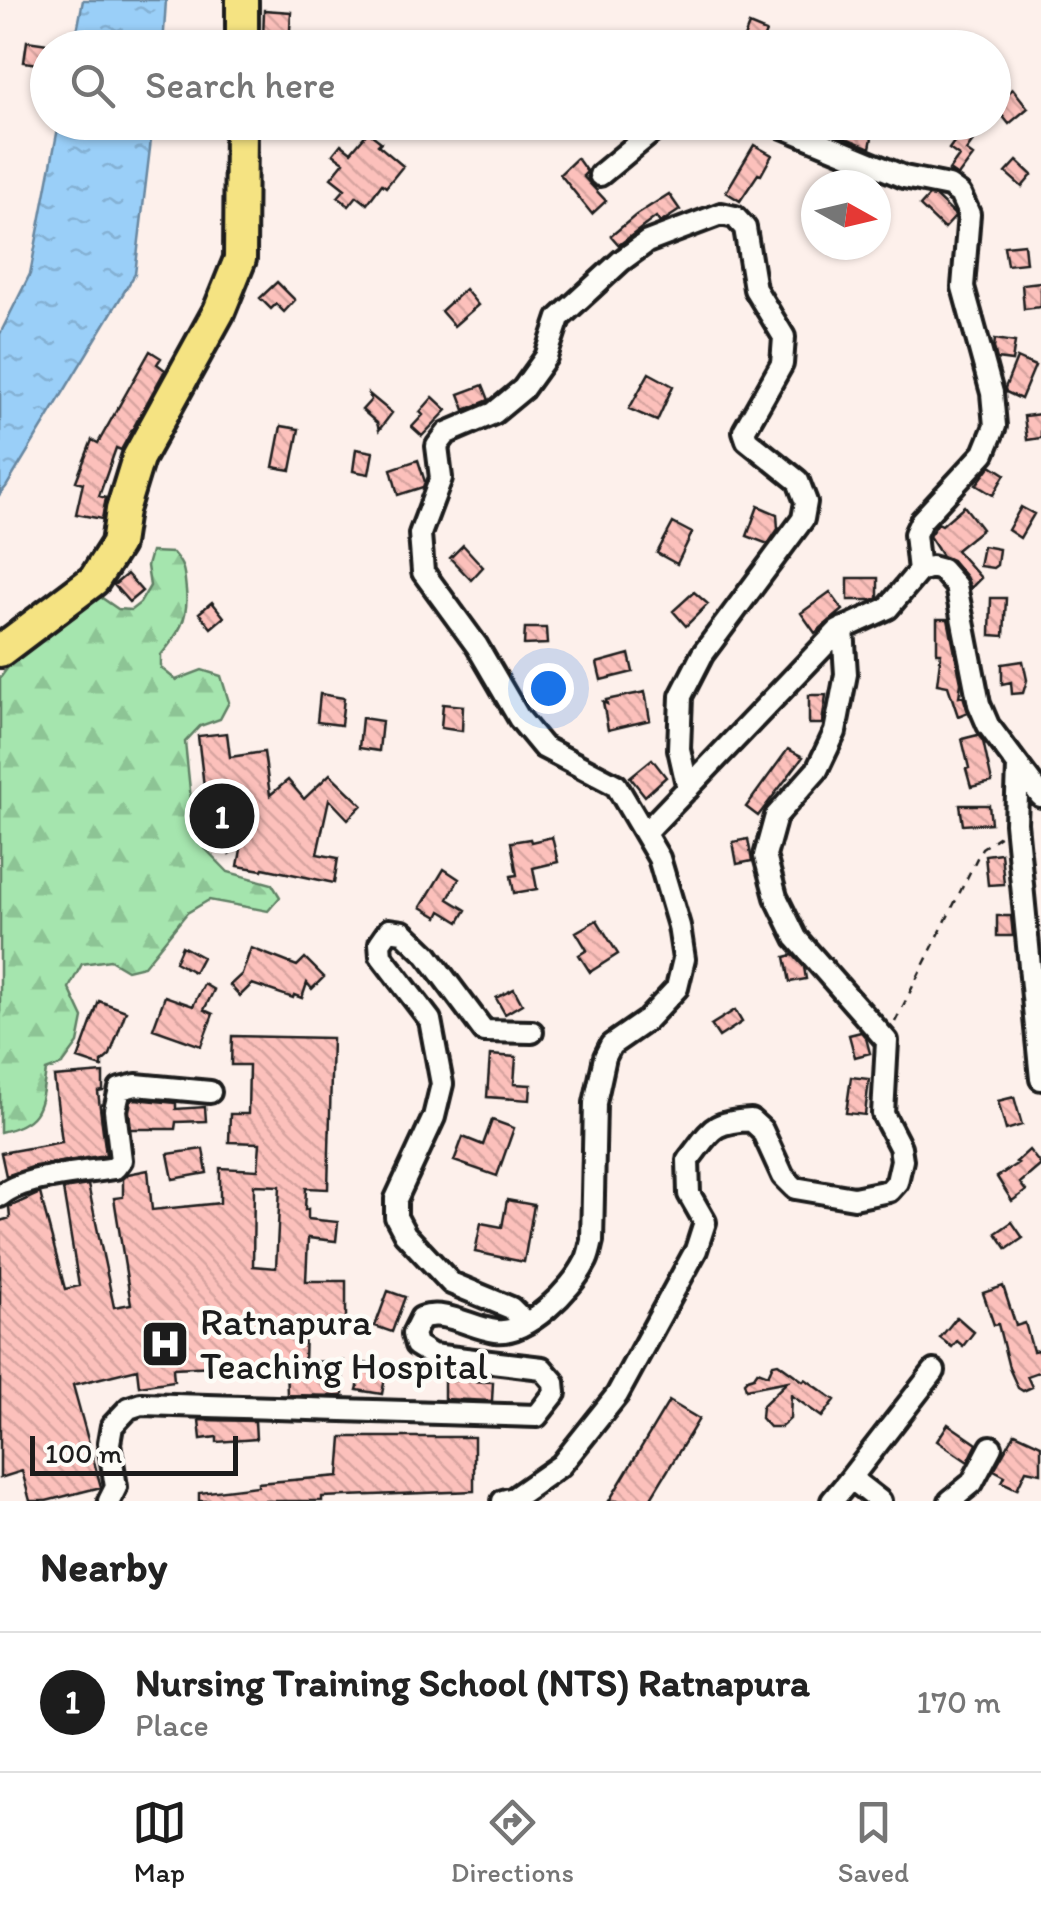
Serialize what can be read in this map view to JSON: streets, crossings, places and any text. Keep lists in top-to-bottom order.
{
  "places": {
    "hospital": ["Ratnapura Teaching Hospital"]
  },
  "scale_bar": "100 m",
  "north": "right",
  "page": {
    "search": "Search here",
    "pins": "1",
    "scale": "100 m",
    "heading": "Nearby",
    "list": [
      {
        "mark": "1",
        "name": "Nursing Training School (NTS) Ratnapura",
        "note": "Place",
        "value": "170 m"
      }
    ],
    "nav": ["Map", "Directions", "Saved"]
  }
}
